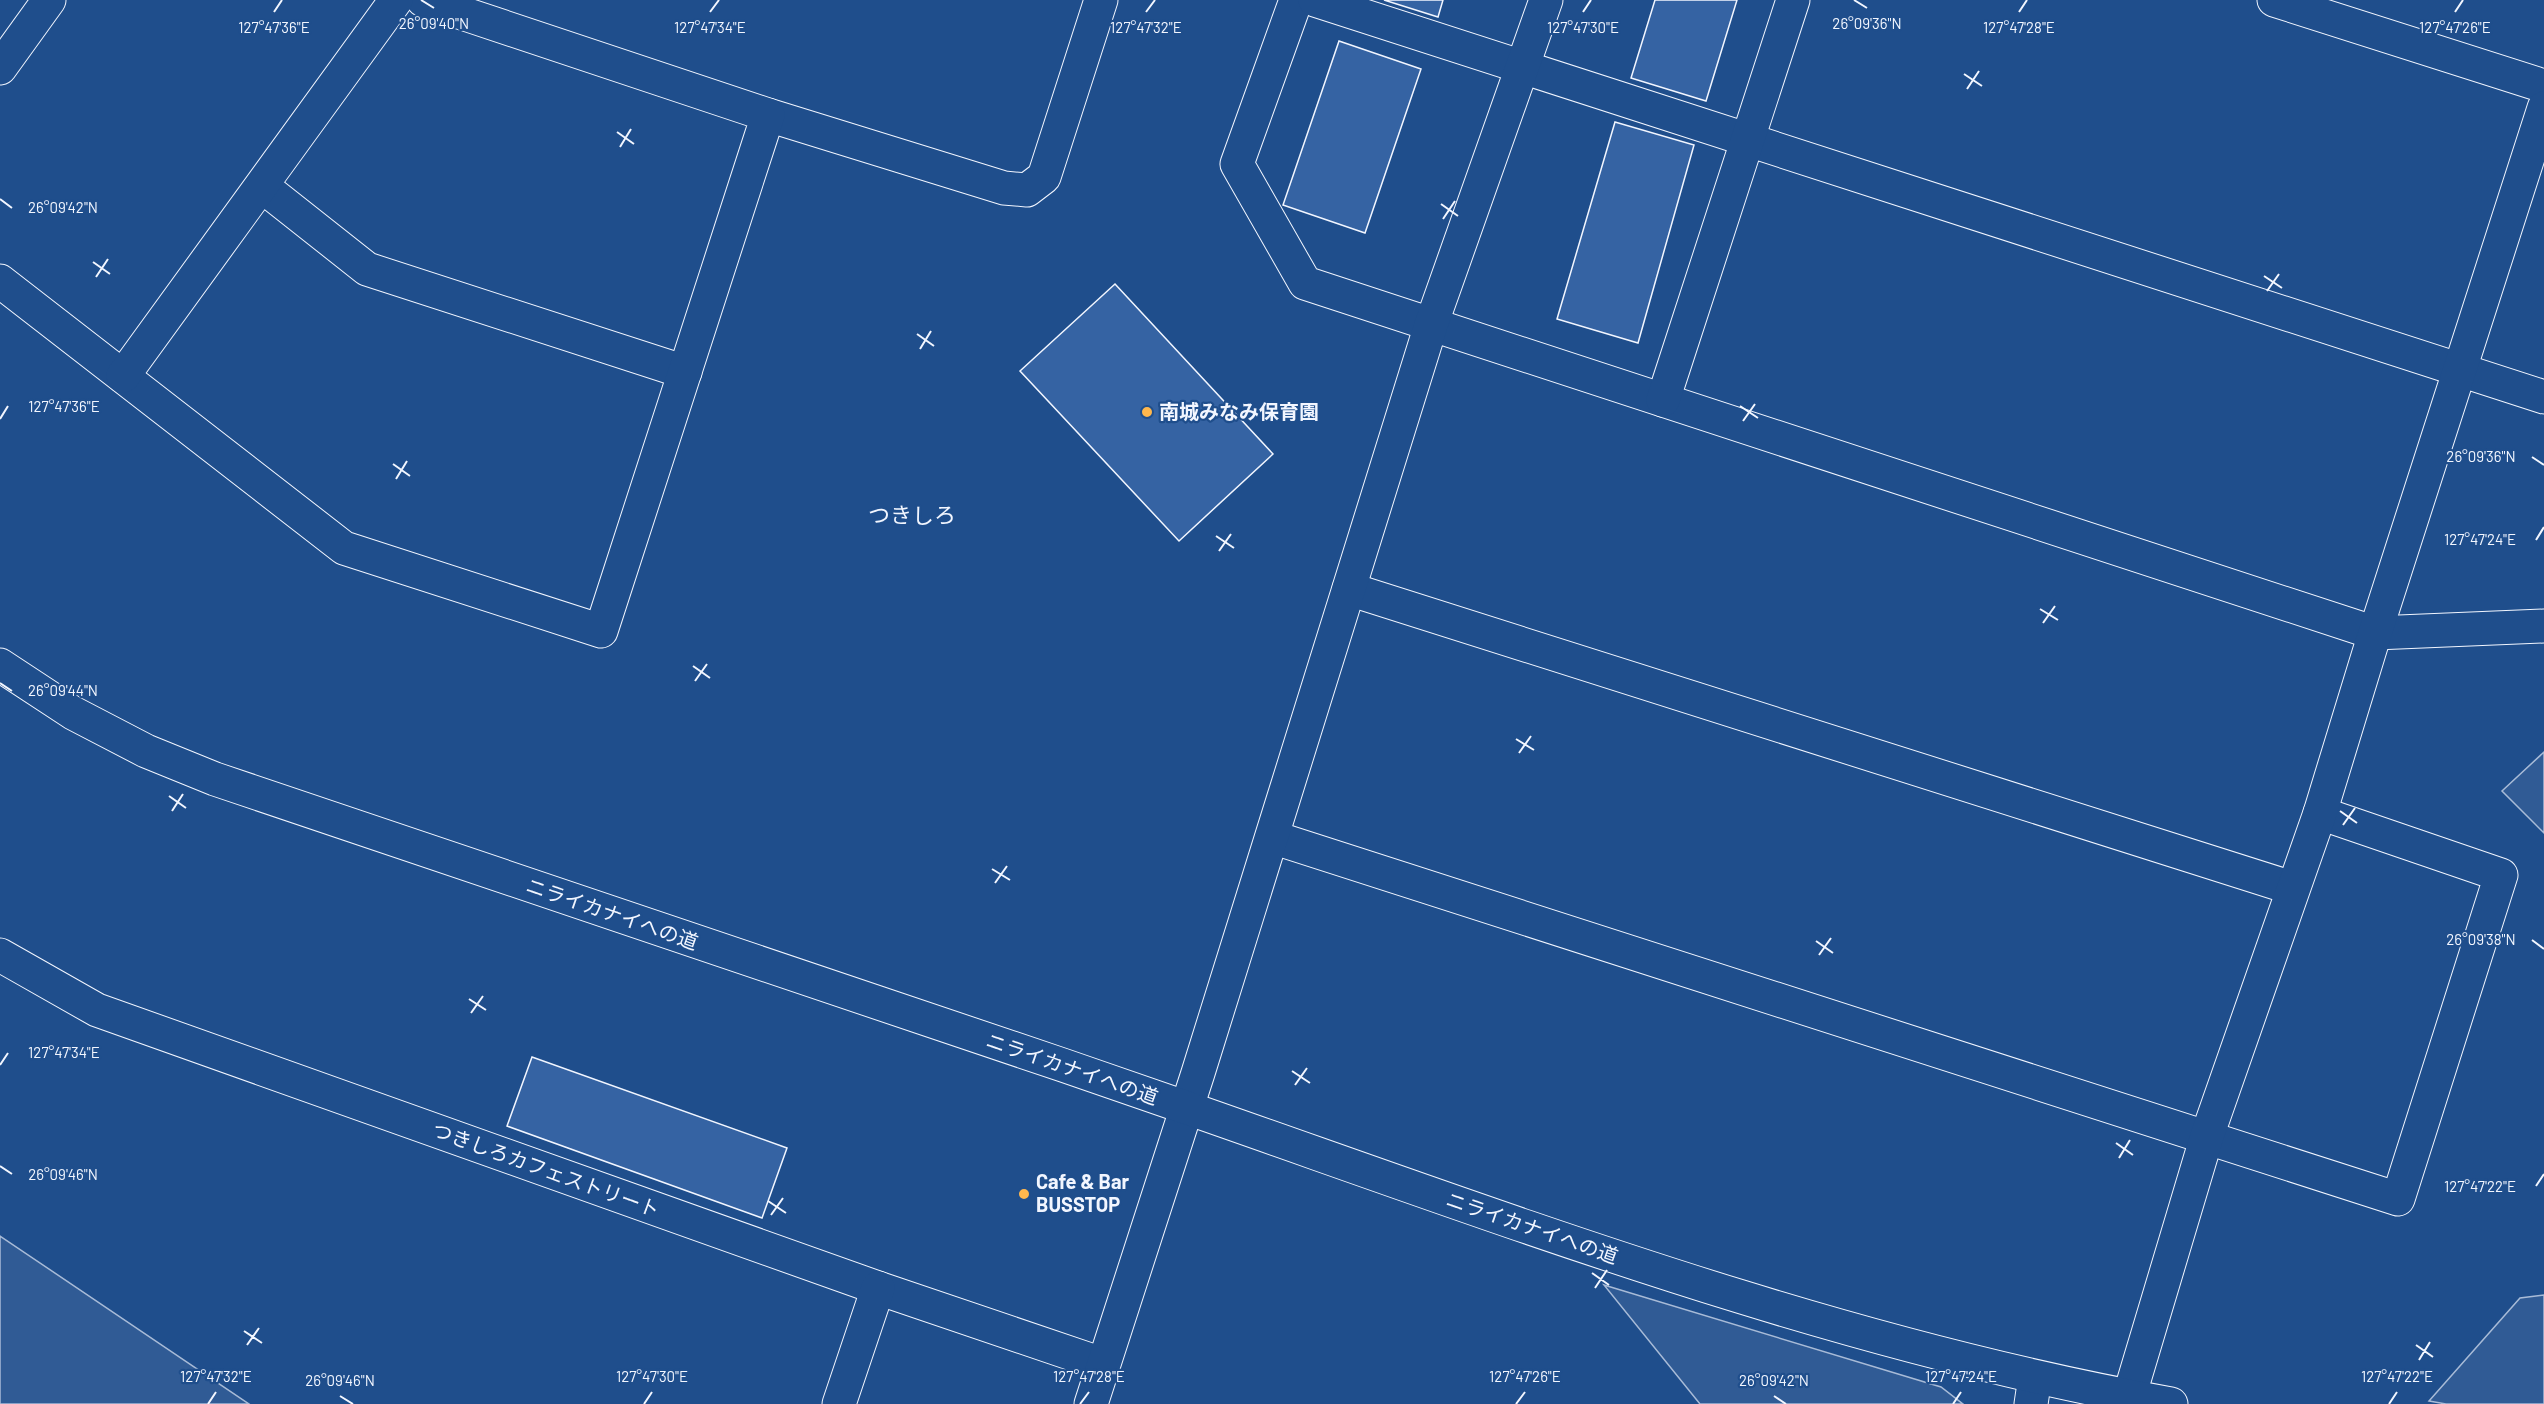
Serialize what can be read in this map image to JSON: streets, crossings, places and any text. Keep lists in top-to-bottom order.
{
  "streets": {
    "street": ["ニライカナイへの道", "つきしろカフェストリート"]
  },
  "districts": ["つきしろ"],
  "places": ["南城みなみ保育園", "Cafe & Bar BUSSTOP"],
  "coordinates": [
    "26°09'40\"N",
    "26°09'36\"N",
    "127°47'36\"E",
    "127°47'34\"E",
    "127°47'32\"E",
    "127°47'30\"E",
    "127°47'28\"E",
    "127°47'26\"E",
    "26°09'42\"N",
    "127°47'24\"E",
    "26°09'44\"N",
    "26°09'38\"N",
    "26°09'46\"N",
    "127°47'22\"E"
  ]
}
